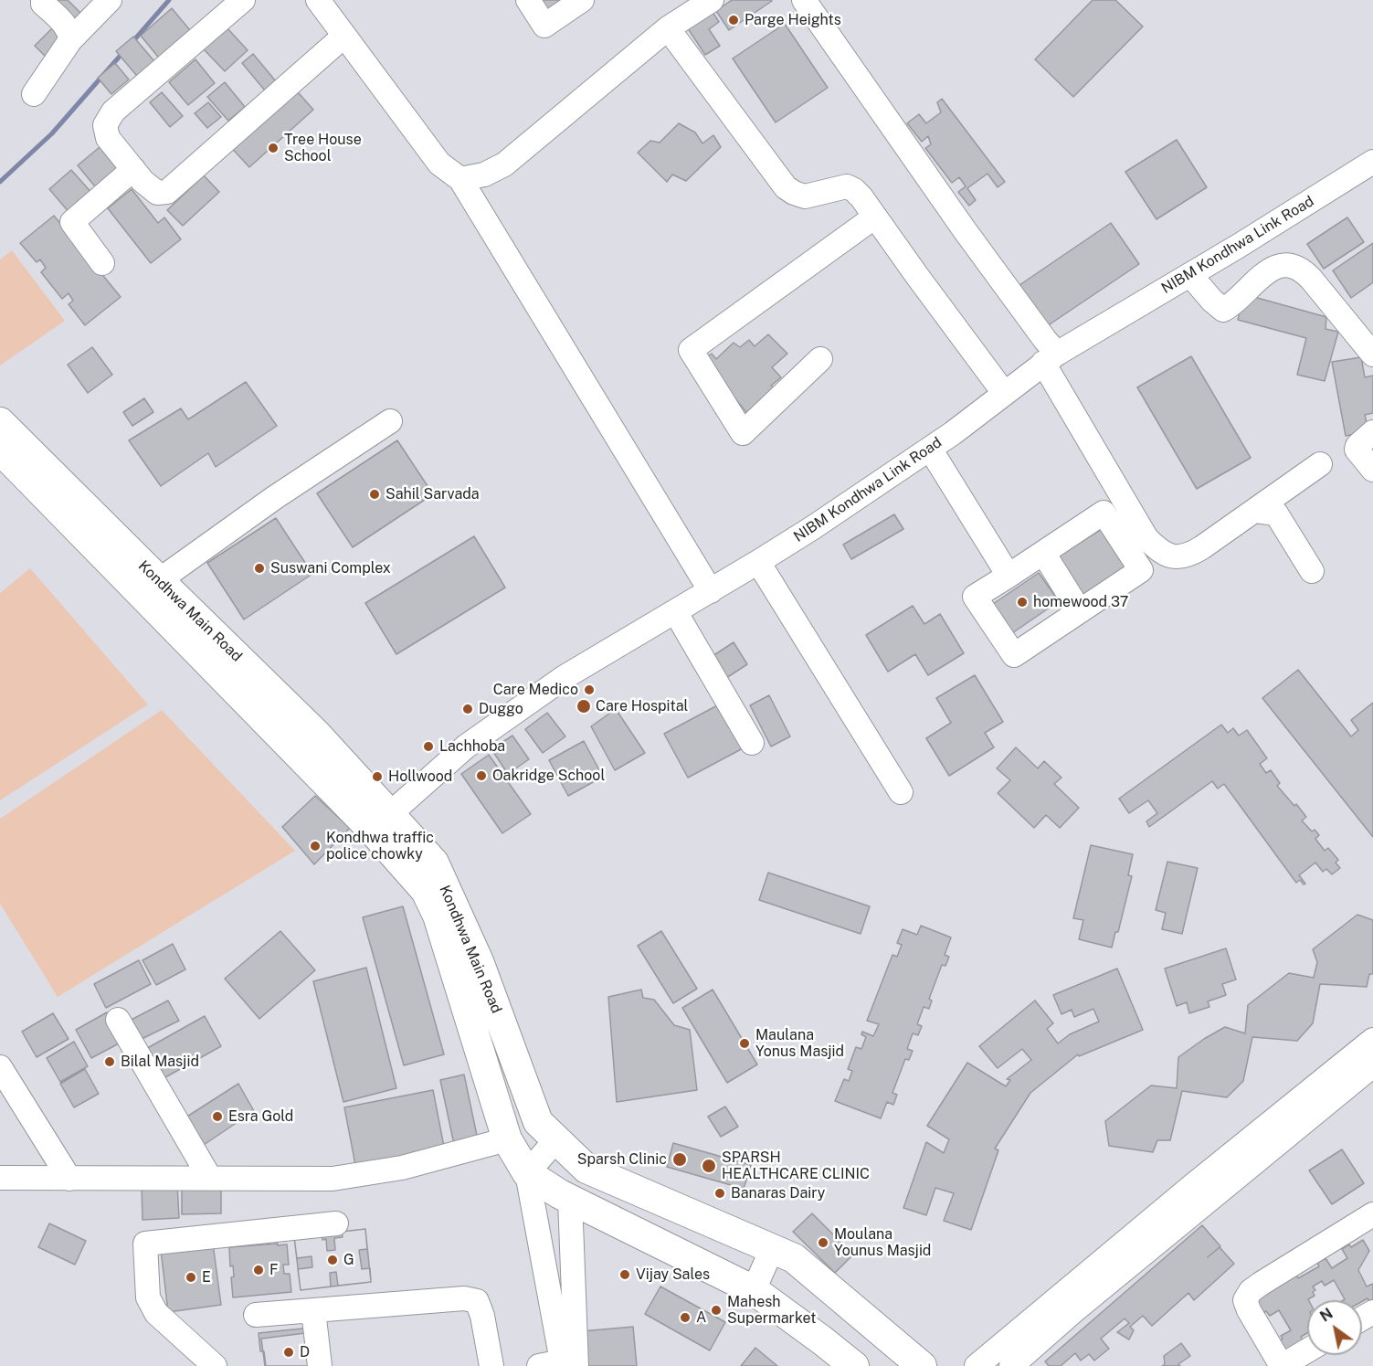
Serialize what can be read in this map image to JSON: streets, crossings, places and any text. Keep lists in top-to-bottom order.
{
  "streets": {
    "main road": ["Kondhwa Main Road"],
    "street": ["NIBM Kondhwa Link Road"]
  },
  "crossings": [
    ["NIBM Kondhwa Link Road", "Kondhwa Main Road"]
  ],
  "places": [
    "Parge Heights",
    "Tree House School",
    "Sahil Sarvada",
    "Suswani Complex",
    "homewood 37",
    "Care Medico",
    "Care Hospital",
    "Duggo",
    "Lachhoba",
    "Oakridge School",
    "Hollwood",
    "Kondhwa traffic police chowky",
    "Maulana Yonus Masjid",
    "Bilal Masjid",
    "Esra Gold",
    "Sparsh Clinic",
    "SPARSH HEALTHCARE CLINIC",
    "Banaras Dairy",
    "Moulana Younus Masjid",
    "G",
    "F",
    "Vijay Sales",
    "E",
    "Mahesh Supermarket",
    "A",
    "D"
  ],
  "north": "top left"
}
